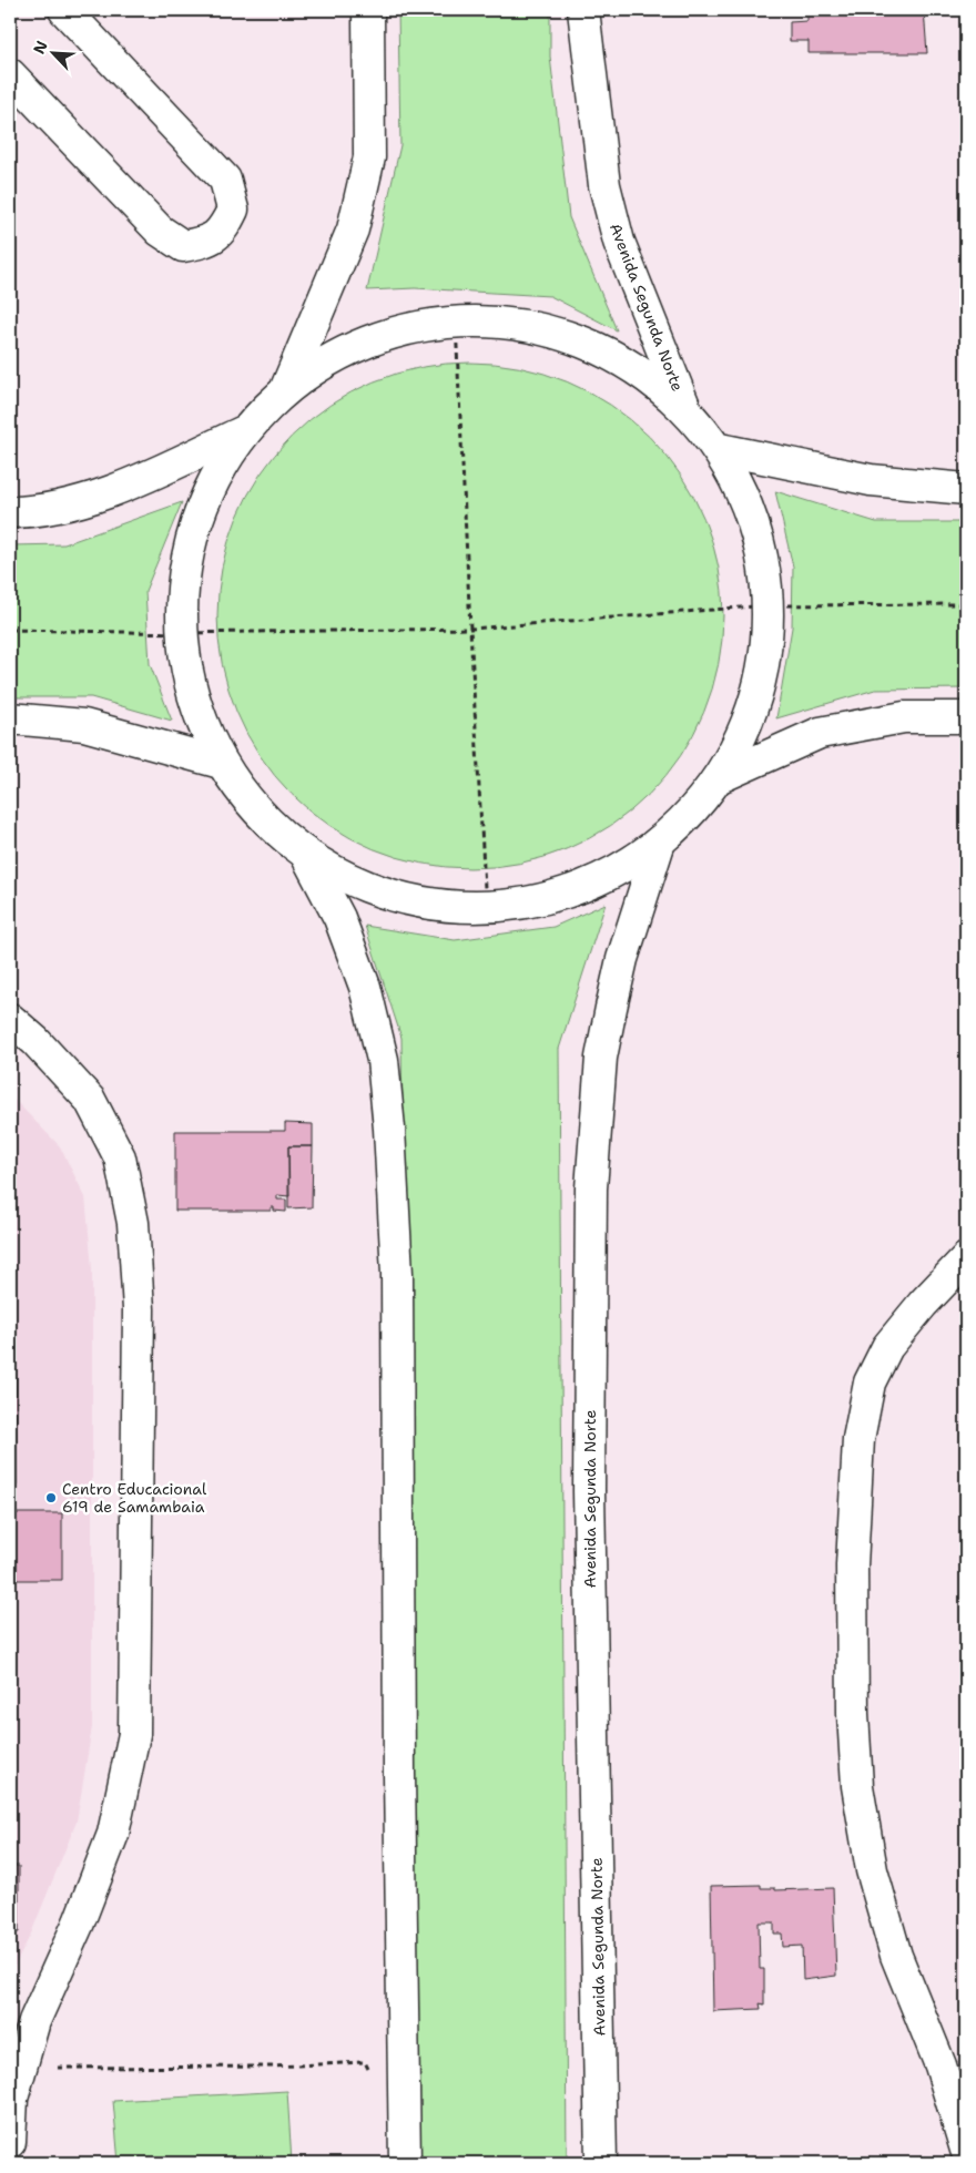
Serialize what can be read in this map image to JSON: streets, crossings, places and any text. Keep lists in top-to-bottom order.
{
  "streets": {
    "street": ["Avenida Segunda Norte"]
  },
  "places": ["Centro Educacional 619 de Samambaia"],
  "north": "top left"
}
